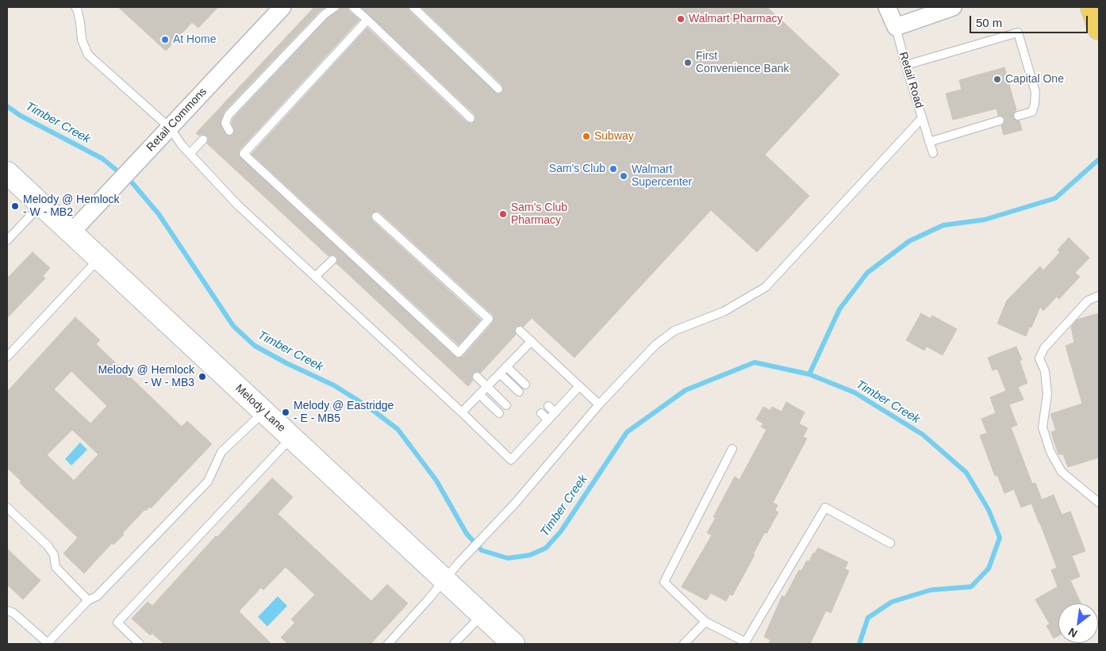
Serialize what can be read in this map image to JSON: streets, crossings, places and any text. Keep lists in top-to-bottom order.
{
  "streets": {
    "street": ["Retail Road", "Retail Commons", "Melody Lane"]
  },
  "crossings": [
    ["Retail Commons", "Melody Lane"]
  ],
  "water": ["Timber Creek"],
  "places": [
    "Walmart Pharmacy",
    "At Home",
    "First Convenience Bank",
    "Capital One",
    "Subway",
    "Sam's Club",
    "Walmart Supercenter",
    "Melody @ Hemlock - W - MB2",
    "Sam's Club Pharmacy",
    "Melody @ Hemlock - W - MB3",
    "Melody @ Eastridge - E - MB5"
  ],
  "scale_bar": "50 m",
  "north": "bottom left"
}
